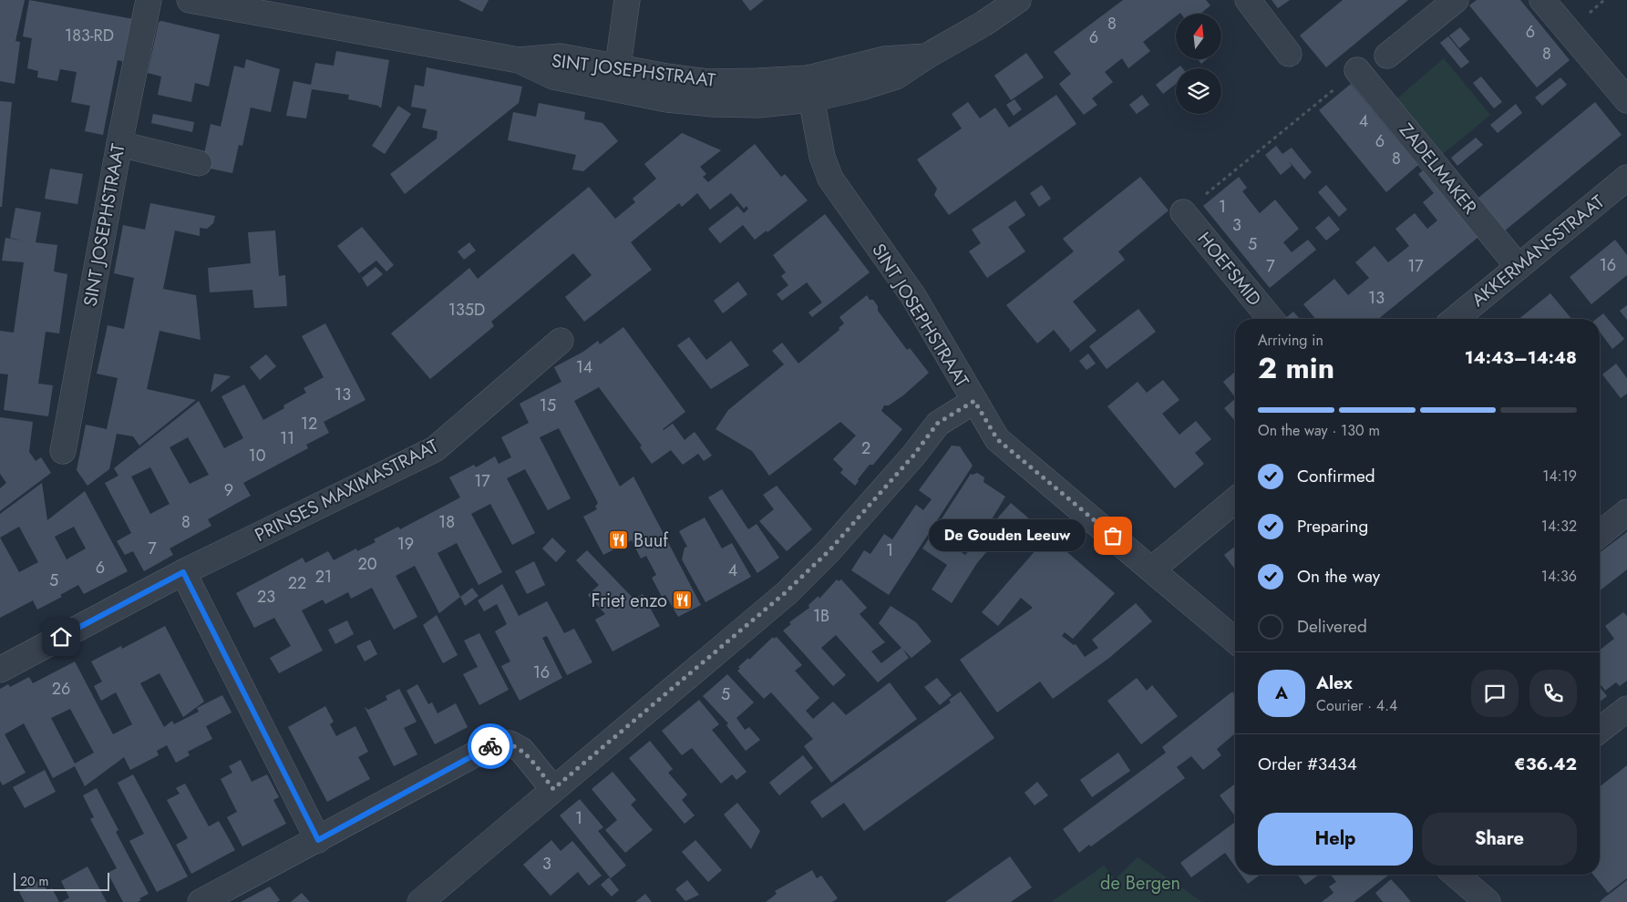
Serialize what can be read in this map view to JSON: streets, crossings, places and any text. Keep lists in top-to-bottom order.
{
  "streets": {
    "street": [
      "SINT JOSEPHSTRAAT",
      "ZADELMAKER",
      "AKKERMANSSTRAAT",
      "HOEFSMID",
      "PRINSES MAXIMASTRAAT"
    ]
  },
  "crossings": [
    ["ZADELMAKER", "AKKERMANSSTRAAT"]
  ],
  "parks": ["de Bergen"],
  "places": {
    "other": ["De Gouden Leeuw"],
    "restaurant": ["Buuf", "Friet enzo"]
  },
  "house_numbers": [
    "8",
    "6",
    "183-RD",
    "6",
    "8",
    "4",
    "6",
    "8",
    "1",
    "3",
    "5",
    "16",
    "7",
    "17",
    "13",
    "135D",
    "14",
    "13",
    "15",
    "12",
    "11",
    "2",
    "10",
    "17",
    "9",
    "8",
    "18",
    "19",
    "7",
    "1",
    "20",
    "6",
    "4",
    "21",
    "5",
    "22",
    "23",
    "1B",
    "16",
    "26",
    "5",
    "1",
    "3"
  ],
  "scale_bar": "20 m",
  "north": "top",
  "page": {
    "heading": ["2 min", "Arriving in", "14:43–14:48"],
    "panel": [
      "Alex",
      "Courier · 4.4",
      "Order #3434",
      "€36.42"
    ],
    "bar": "On the way · 130 m",
    "list": [
      ["Confirmed", "14:19"],
      ["Preparing", "14:32"],
      ["On the way", "14:36"],
      "Delivered"
    ],
    "bubble": "De Gouden Leeuw",
    "round": "A",
    "buttons": ["Help", "Share"],
    "scale": "20 m"
  }
}
